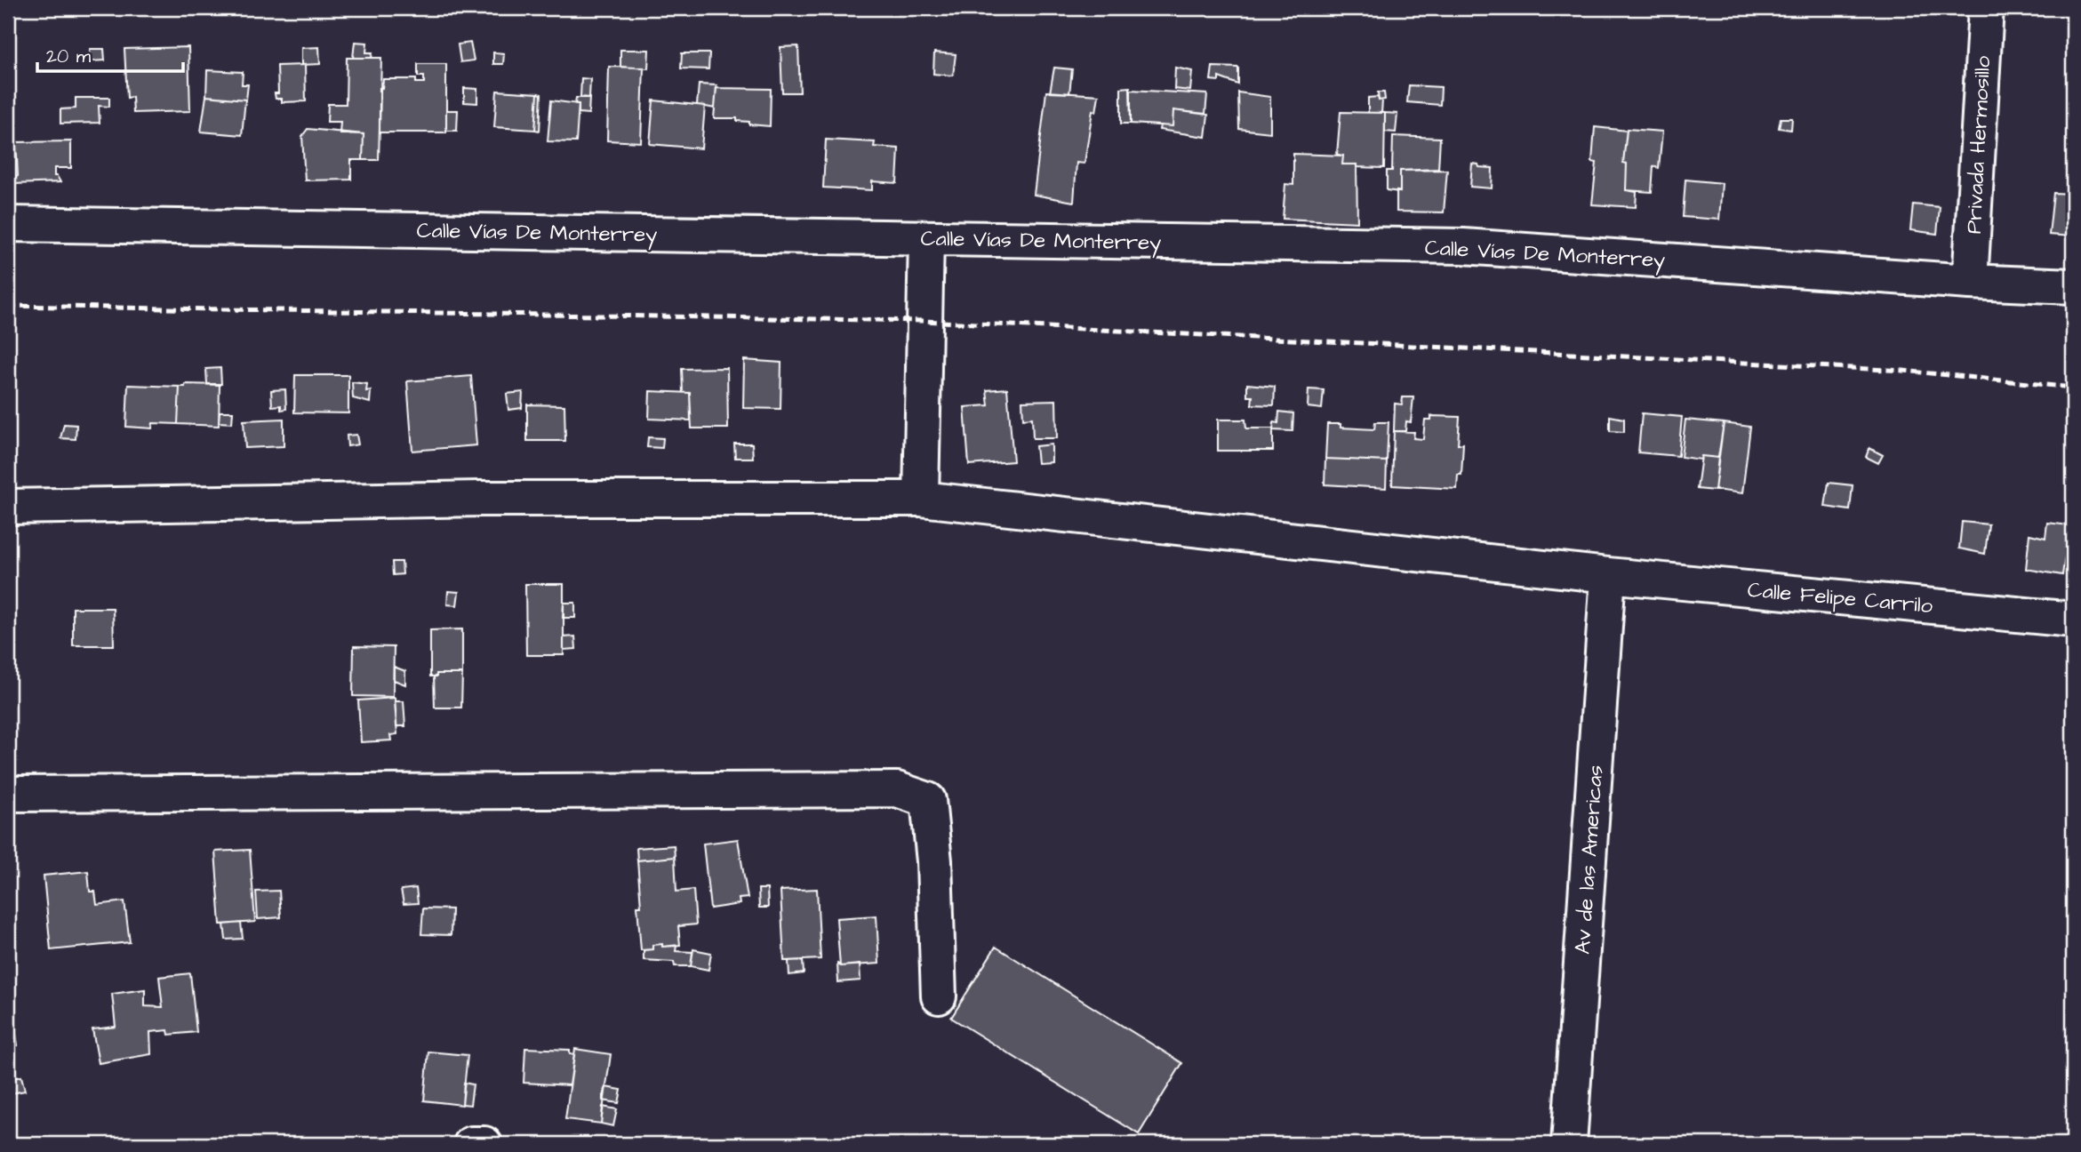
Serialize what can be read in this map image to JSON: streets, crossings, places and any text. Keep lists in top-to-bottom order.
{
  "streets": {
    "street": [
      "Privada Hermosillo",
      "Calle Vías De Monterrey",
      "Calle Felipe Carrilo",
      "Av de las Americas"
    ]
  },
  "crossings": [
    ["Privada Hermosillo", "Calle Vías De Monterrey"],
    ["Calle Felipe Carrilo", "Av de las Americas"]
  ],
  "scale_bar": "20 m"
}
